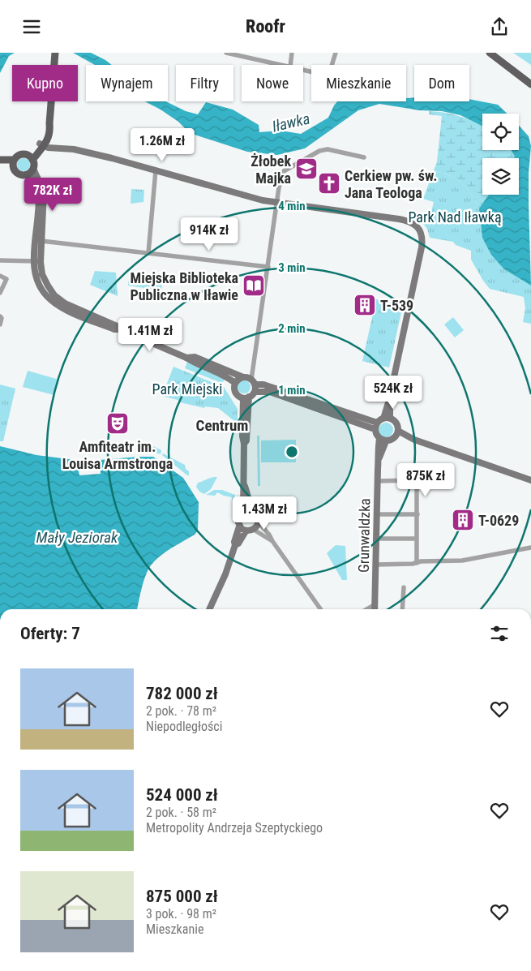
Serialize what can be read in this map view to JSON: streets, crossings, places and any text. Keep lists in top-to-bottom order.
{
  "streets": {
    "main road": ["Grunwaldzka"]
  },
  "districts": ["Centrum"],
  "water": ["Iławka", "Mały Jeziorak"],
  "parks": ["Park Nad Iławką", "Park Miejski"],
  "places": {
    "school or university": ["Żłobek Majka"],
    "church": ["Cerkiew pw. św. Jana Teologa"],
    "library": ["Miejska Biblioteka Publiczna w Iławie"],
    "building": ["T-539", "T-0629"],
    "theatre": ["Amfiteatr im. Louisa Armstronga"]
  },
  "page": {
    "header": "Roofr",
    "chip": [
      "Kupno",
      "Wynajem",
      "Filtry",
      "Nowe",
      "Mieszkanie",
      "Dom"
    ],
    "price": [
      "1.26M zł",
      "782K zł",
      "914K zł",
      "1.41M zł",
      "524K zł",
      "875K zł",
      "1.43M zł"
    ],
    "heading": "Oferty: 7",
    "list": [
      {
        "name": "782 000 zł",
        "note": "2 pok. · 78 m² · Niepodległości"
      },
      {
        "name": "524 000 zł",
        "note": "2 pok. · 58 m² · Metropolity Andrzeja Szeptyckiego"
      },
      {
        "name": "875 000 zł",
        "note": "3 pok. · 98 m² · Mieszkanie"
      }
    ]
  },
  "rings": [
    "4 min",
    "3 min",
    "2 min",
    "1 min"
  ]
}
